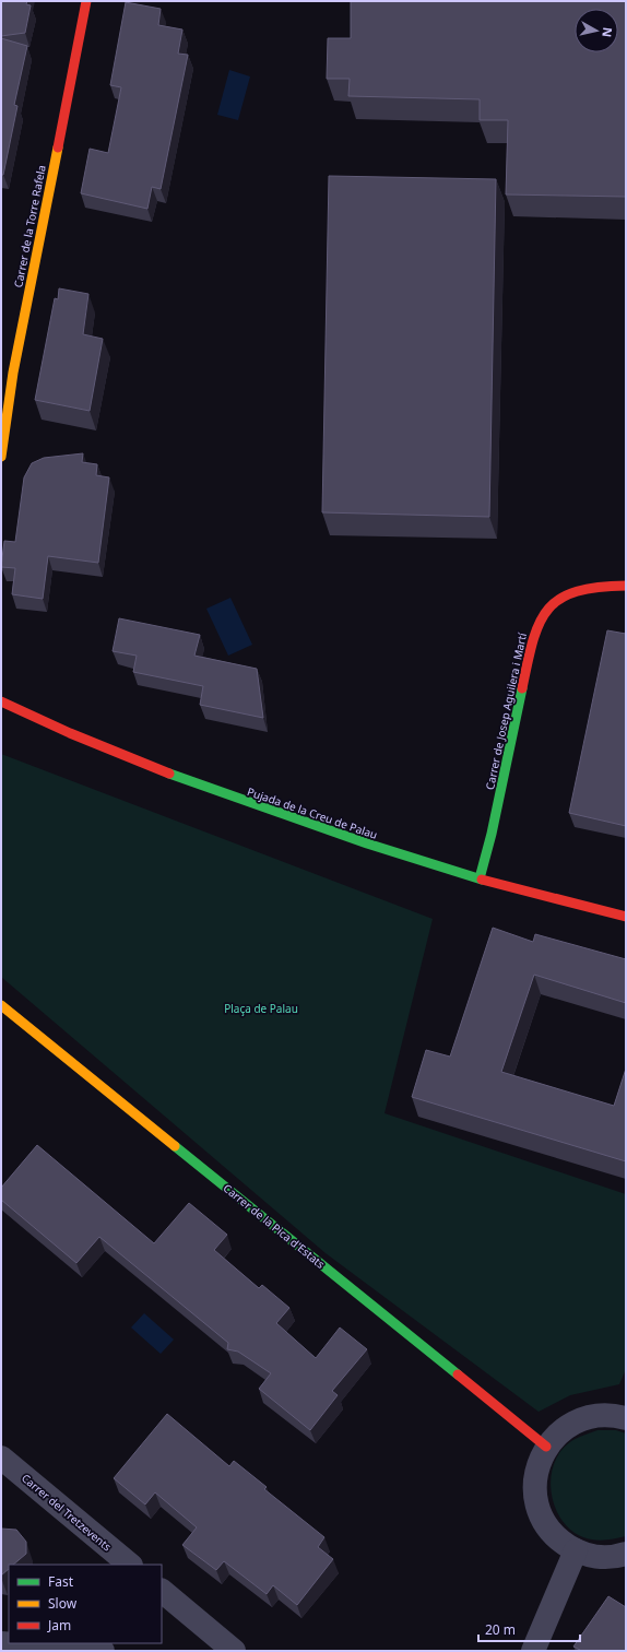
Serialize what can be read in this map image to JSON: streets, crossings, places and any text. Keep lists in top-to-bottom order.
{
  "streets": {
    "street": [
      "Carrer de la Torre Rafela",
      "Carrer de Josep Aguilera i Martí",
      "Pujada de la Creu de Palau",
      "Carrer de la Pica d'Estats",
      "Carrer del Tretzevents"
    ]
  },
  "crossings": [
    ["Carrer de Josep Aguilera i Martí", "Pujada de la Creu de Palau"]
  ],
  "parks": ["Plaça de Palau"],
  "legend": ["Fast", "Slow", "Jam"],
  "scale_bar": "20 m",
  "north": "right"
}
